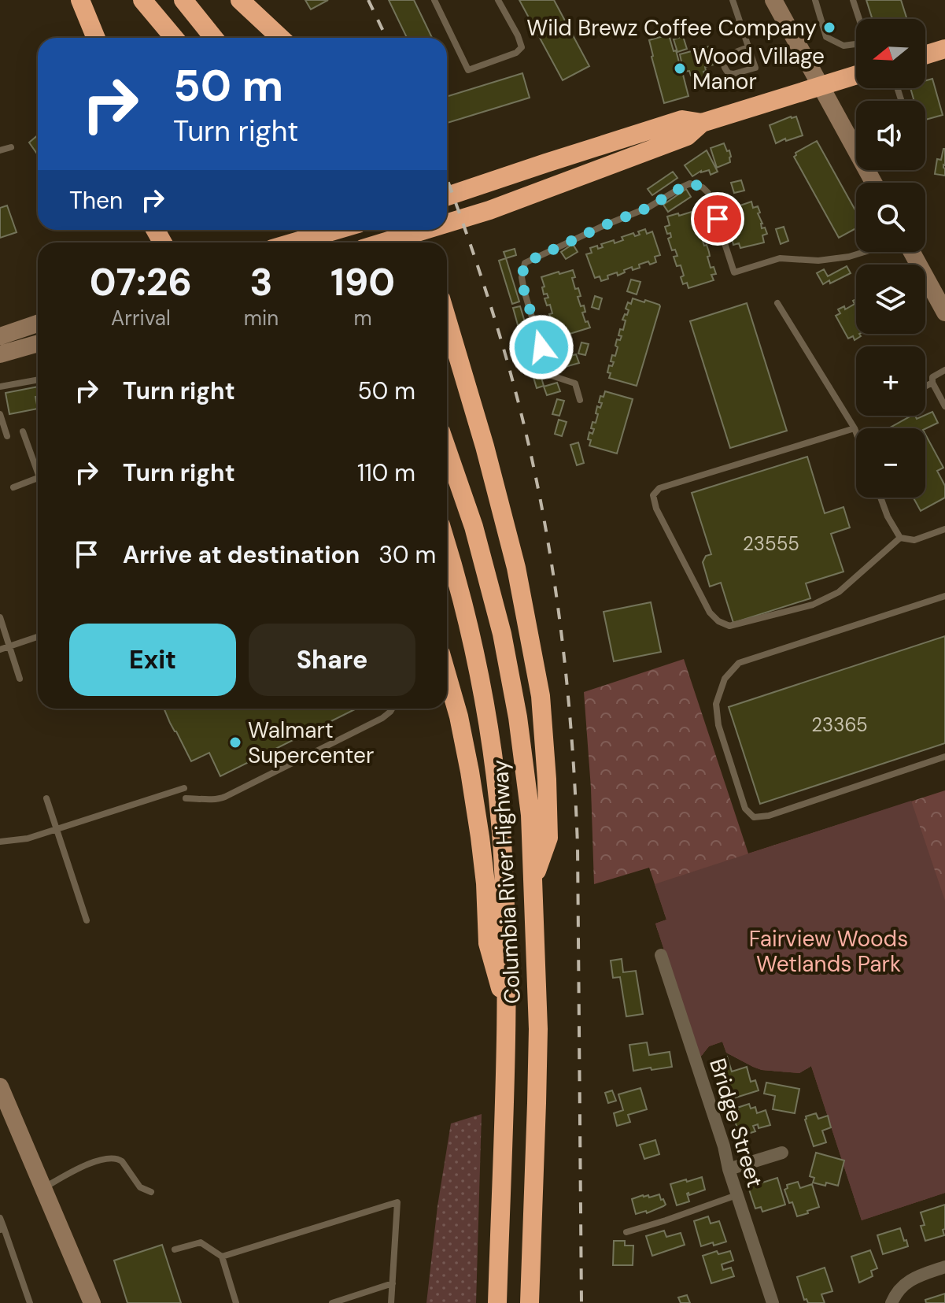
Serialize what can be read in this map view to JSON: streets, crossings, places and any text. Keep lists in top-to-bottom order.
{
  "streets": {
    "highway": ["Columbia River Highway"],
    "street": ["Bridge Street"]
  },
  "parks": ["Fairview Woods Wetlands Park"],
  "places": ["Wild Brewz Coffee Company", "Wood Village Manor", "Walmart Supercenter"],
  "house_numbers": ["23555", "23365"],
  "north": "left",
  "page": {
    "map_buttons": ["+", "−"],
    "turn": ["50 m", "Turn right"],
    "then": "Then",
    "eta": [
      "07:26",
      "Arrival",
      "3",
      "min",
      "190",
      "m"
    ],
    "list": [
      {
        "name": "Turn right",
        "value": "50 m"
      },
      {
        "name": "Turn right",
        "value": "110 m"
      },
      {
        "name": "Arrive at destination",
        "value": "30 m"
      }
    ],
    "buttons": ["Exit", "Share"]
  }
}
